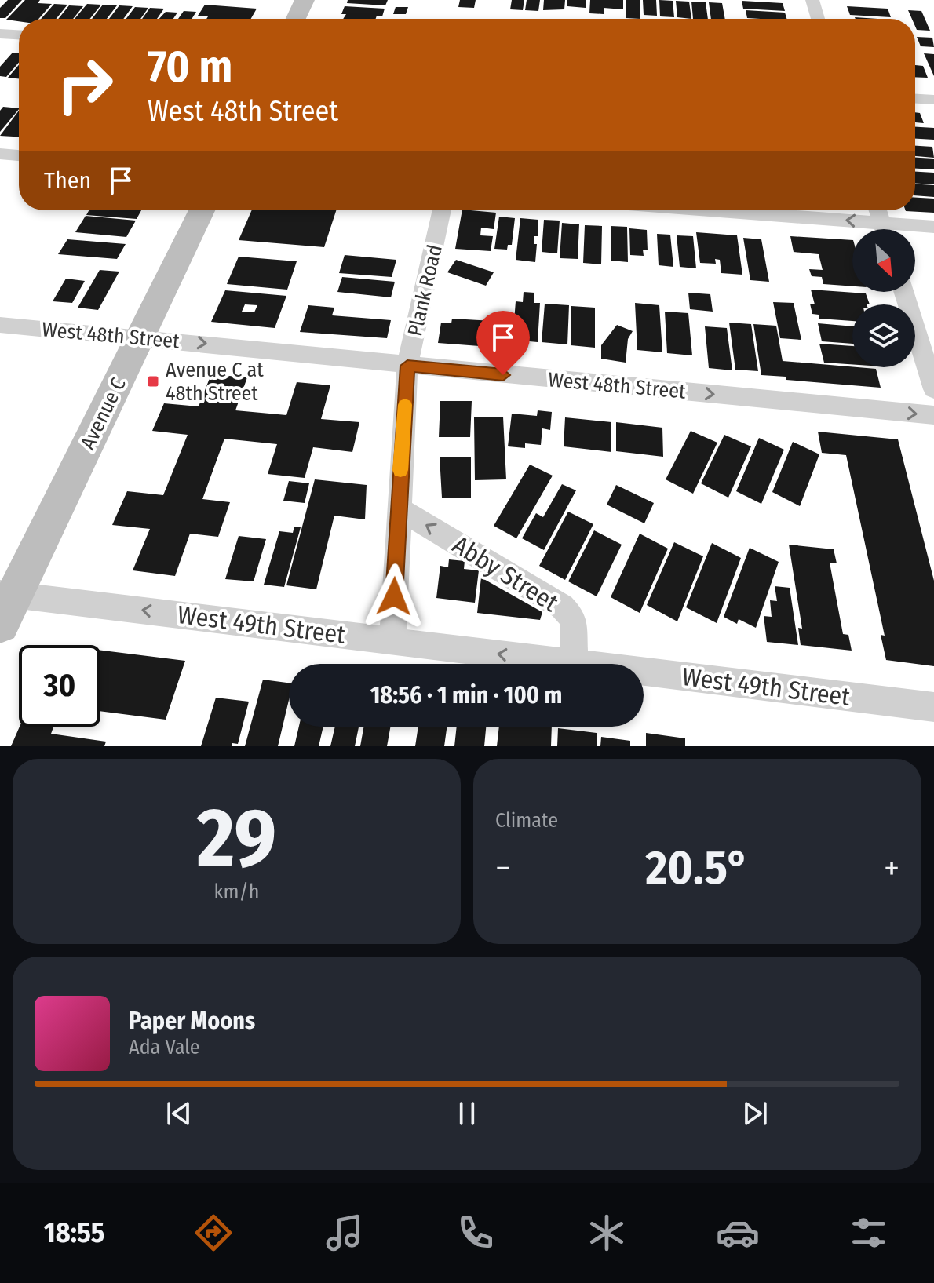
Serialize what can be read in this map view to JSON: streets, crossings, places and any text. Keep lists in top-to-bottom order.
{
  "streets": {
    "main road": ["Avenue C"],
    "street": [
      "Plank Road",
      "West 48th Street",
      "Abby Street",
      "West 49th Street"
    ]
  },
  "crossings": [
    ["Plank Road", "West 48th Street"],
    ["Plank Road", "Abby Street"],
    ["Plank Road", "West 49th Street"],
    ["West 48th Street", "Avenue C"],
    ["Avenue C", "West 49th Street"],
    ["Abby Street", "West 49th Street"]
  ],
  "one_way": ["West 48th Street", "Abby Street", "West 49th Street"],
  "places": {
    "transit": ["Avenue C at 48th Street"]
  },
  "north": "bottom right",
  "page": {
    "turn": ["70 m", "West 48th Street"],
    "then": "Then",
    "limit": "30",
    "trip": "18:56 · 1 min · 100 m",
    "tile": [
      ["29", "km/h"],
      "Climate"
    ],
    "heat": ["−", "20.5°", "+"],
    "song": ["Paper Moons", "Ada Vale"],
    "tabs": "18:55"
  }
}
